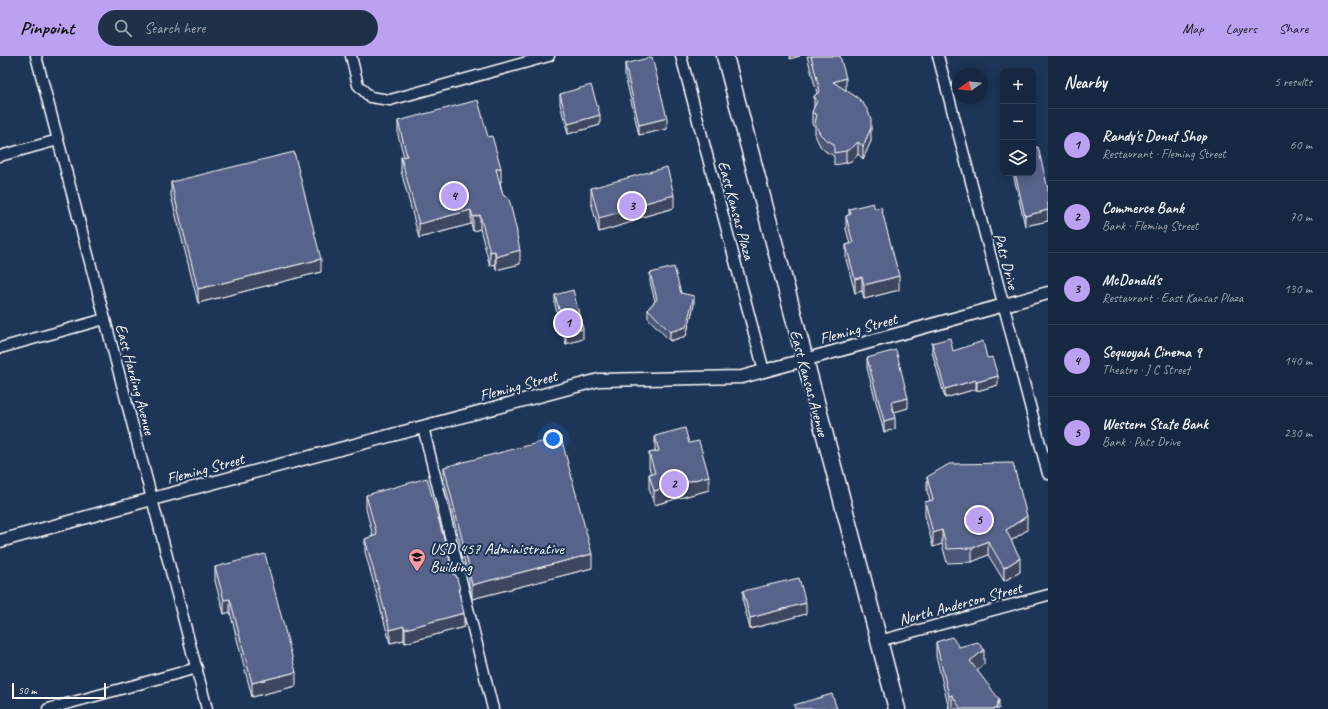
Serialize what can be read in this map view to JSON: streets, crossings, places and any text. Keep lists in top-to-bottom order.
{
  "streets": {
    "main road": ["East Kansas Avenue"],
    "street": [
      "East Kansas Plaza",
      "Pats Drive",
      "Fleming Street",
      "East Harding Avenue",
      "North Anderson Street"
    ]
  },
  "crossings": [
    ["East Kansas Plaza", "Fleming Street"],
    ["Pats Drive", "Fleming Street"],
    ["Fleming Street", "East Harding Avenue"],
    ["Fleming Street", "East Kansas Avenue"],
    ["East Kansas Avenue", "North Anderson Street"]
  ],
  "places": {
    "school or university": ["USD 457 Administrative Building"]
  },
  "scale_bar": "50 m",
  "north": "left",
  "page": {
    "header": "Pinpoint",
    "search": "Search here",
    "nav": ["Map", "Layers", "Share"],
    "heading": ["Nearby", "5 results"],
    "map_buttons": ["+", "−"],
    "list": [
      {
        "mark": "1",
        "name": "Randy's Donut Shop",
        "note": "Restaurant · Fleming Street",
        "value": "60 m"
      },
      {
        "mark": "2",
        "name": "Commerce Bank",
        "note": "Bank · Fleming Street",
        "value": "70 m"
      },
      {
        "mark": "3",
        "name": "McDonald's",
        "note": "Restaurant · East Kansas Plaza",
        "value": "130 m"
      },
      {
        "mark": "4",
        "name": "Sequoyah Cinema 9",
        "note": "Theatre · J C Street",
        "value": "140 m"
      },
      {
        "mark": "5",
        "name": "Western State Bank",
        "note": "Bank · Pats Drive",
        "value": "230 m"
      }
    ],
    "pins": [
      "4",
      "3",
      "1",
      "2",
      "5"
    ],
    "scale": "50 m"
  }
}
